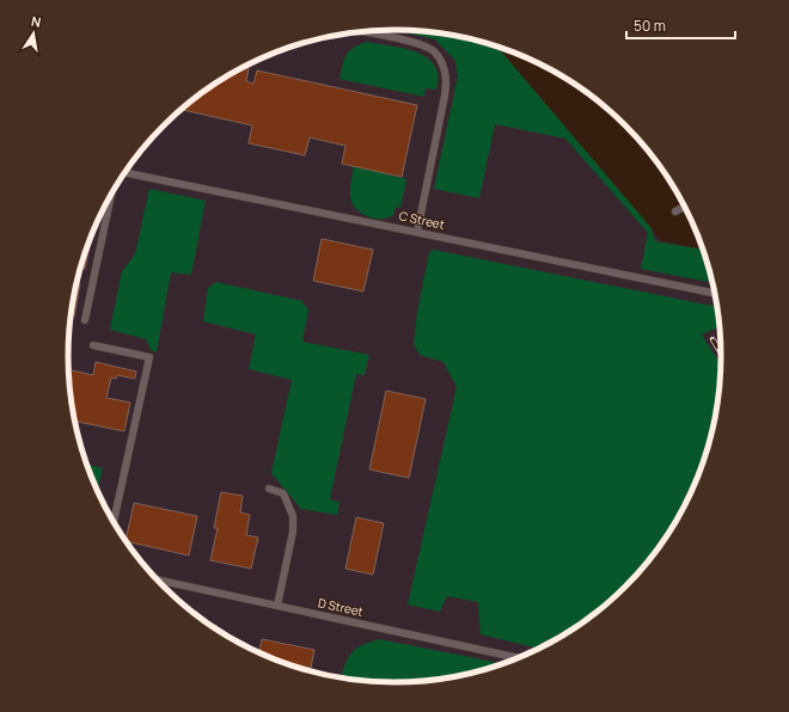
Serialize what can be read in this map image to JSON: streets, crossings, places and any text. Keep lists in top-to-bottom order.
{
  "streets": {
    "lane": ["C Street", "D Street"]
  },
  "scale_bar": "50 m",
  "north": "top"
}
